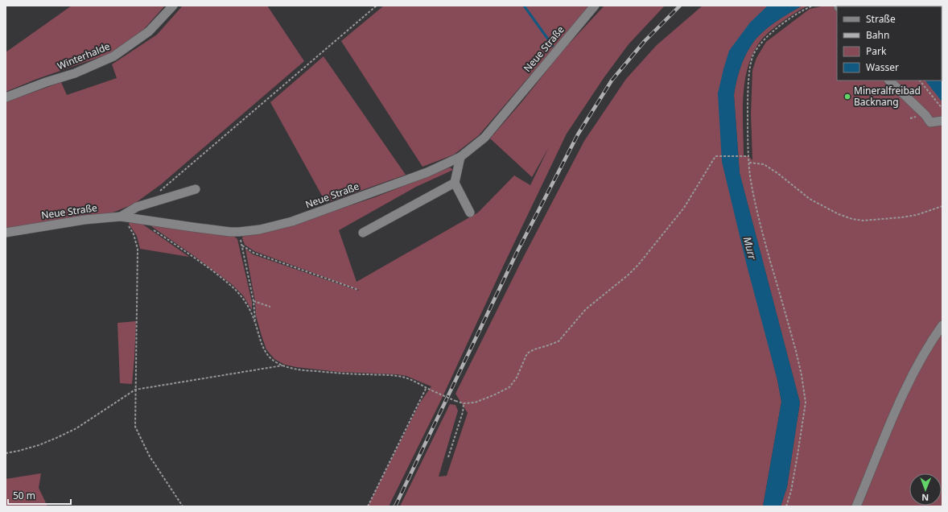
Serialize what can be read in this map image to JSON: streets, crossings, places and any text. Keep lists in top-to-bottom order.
{
  "streets": {
    "street": ["Neue Straße", "Winterhalde"]
  },
  "water": ["Murr"],
  "places": ["Mineralfreibad Backnang"],
  "legend": [
    "Straße",
    "Bahn",
    "Park",
    "Wasser"
  ],
  "scale_bar": "50 m",
  "north": "bottom"
}
